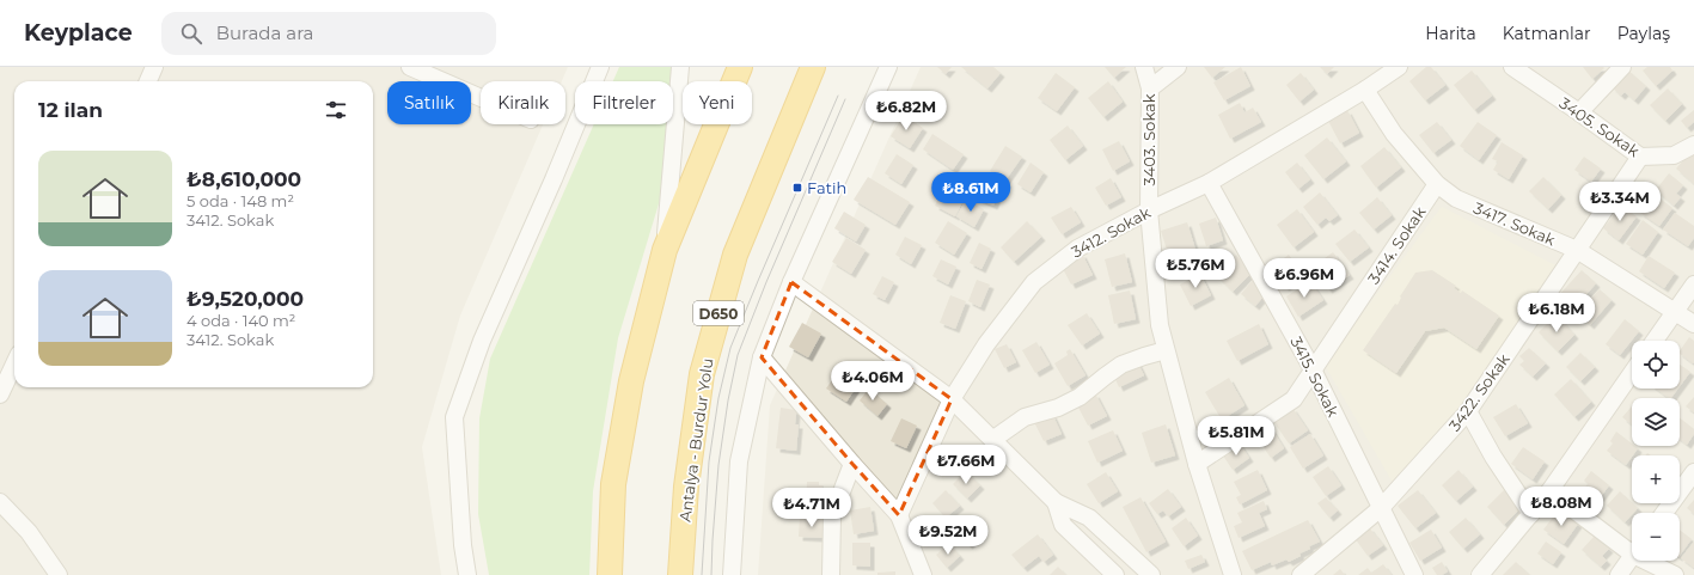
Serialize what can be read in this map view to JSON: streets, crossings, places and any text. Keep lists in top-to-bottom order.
{
  "streets": {
    "highway": ["D650", "Antalya - Burdur Yolu"],
    "street": [
      "3405. Sokak",
      "3403. Sokak",
      "3417. Sokak",
      "3412. Sokak",
      "3414. Sokak",
      "3415. Sokak",
      "3422. Sokak"
    ]
  },
  "crossings": [
    ["3405. Sokak", "3422. Sokak"],
    ["3403. Sokak", "3412. Sokak"],
    ["3403. Sokak", "3414. Sokak"],
    ["3417. Sokak", "3412. Sokak"],
    ["3417. Sokak", "3414. Sokak"],
    ["3417. Sokak", "3422. Sokak"],
    ["3412. Sokak", "3415. Sokak"],
    ["3414. Sokak", "3415. Sokak"],
    ["3415. Sokak", "3422. Sokak"]
  ],
  "places": {
    "transit": ["Fatih"]
  },
  "page": {
    "header": "Keyplace",
    "search": "Burada ara",
    "nav": ["Harita", "Katmanlar", "Paylaş"],
    "chip": [
      "Satılık",
      "Kiralık",
      "Filtreler",
      "Yeni"
    ],
    "heading": "12 ilan",
    "price": [
      "₺6.82M",
      "₺8.61M",
      "₺3.34M",
      "₺5.76M",
      "₺6.96M",
      "₺6.18M",
      "₺4.06M",
      "₺5.81M",
      "₺7.66M",
      "₺8.08M",
      "₺4.71M",
      "₺9.52M"
    ],
    "list": [
      {
        "name": "₺8,610,000",
        "note": "5 oda · 148 m² · 3412. Sokak"
      },
      {
        "name": "₺9,520,000",
        "note": "4 oda · 140 m² · 3412. Sokak"
      }
    ],
    "map_buttons": ["+", "−"]
  }
}
